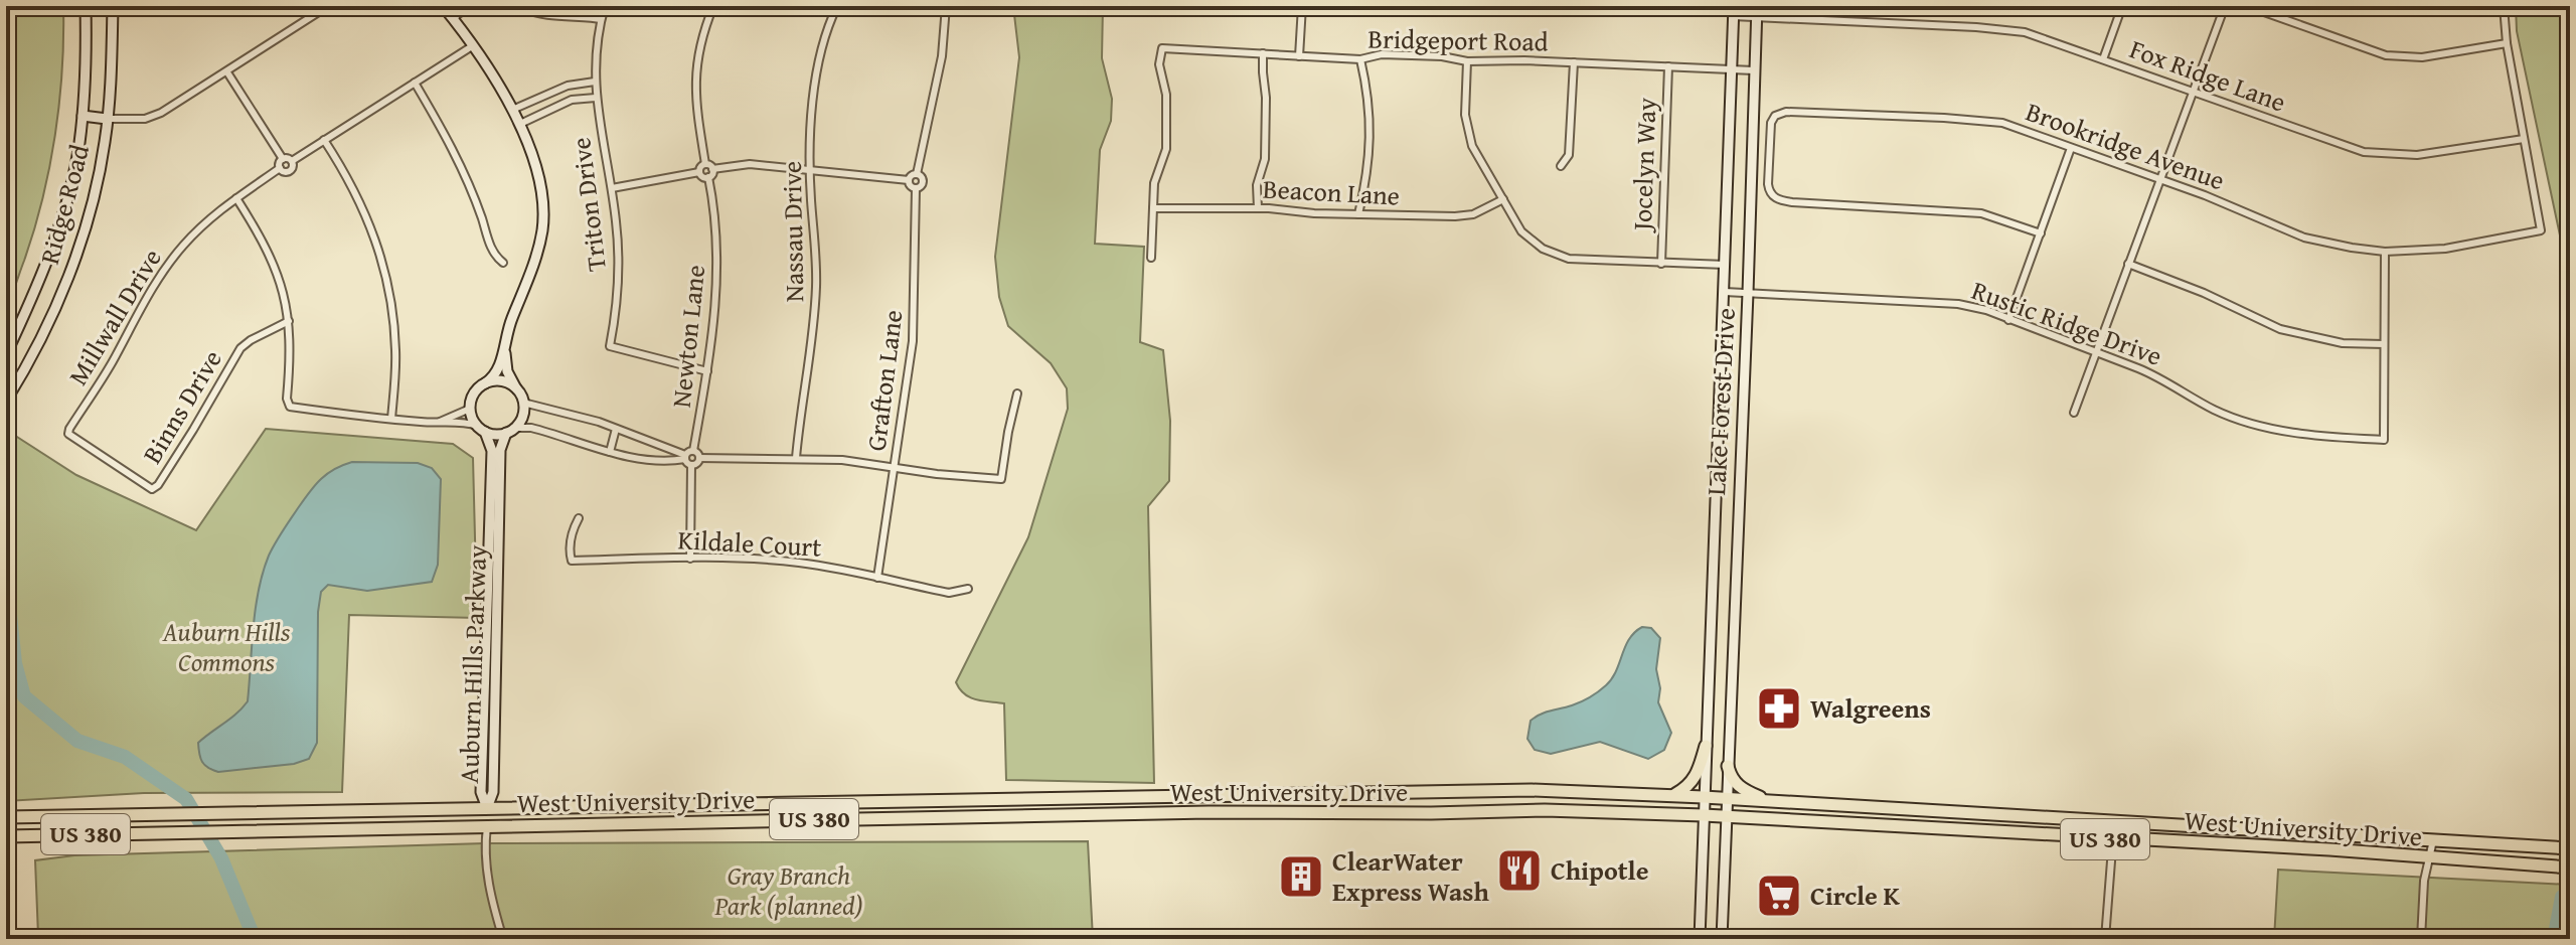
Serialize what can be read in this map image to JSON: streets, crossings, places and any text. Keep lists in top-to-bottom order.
{
  "streets": {
    "highway": ["West University Drive", "US 380"],
    "street": [
      "Bridgeport Road",
      "Fox Ridge Lane",
      "Brookridge Avenue",
      "Jocelyn Way",
      "Beacon Lane",
      "Ridge Road",
      "Triton Drive",
      "Nassau Drive",
      "Millwall Drive",
      "Rustic Ridge Drive",
      "Newton Lane",
      "Grafton Lane",
      "Lake Forest Drive",
      "Binns Drive",
      "Kildale Court",
      "Auburn Hills Parkway"
    ]
  },
  "crossings": [
    ["Bridgeport Road", "Jocelyn Way"],
    ["Bridgeport Road", "Beacon Lane"],
    ["Bridgeport Road", "Lake Forest Drive"],
    ["Fox Ridge Lane", "Brookridge Avenue"],
    ["Fox Ridge Lane", "Lake Forest Drive"],
    ["Triton Drive", "Newton Lane"],
    ["Millwall Drive", "Binns Drive"],
    ["Rustic Ridge Drive", "Lake Forest Drive"],
    ["Grafton Lane", "Kildale Court"],
    ["Lake Forest Drive", "West University Drive"],
    ["Auburn Hills Parkway", "West University Drive"]
  ],
  "parks": ["Auburn Hills Commons", "Gray Branch Park (planned)"],
  "places": {
    "pharmacy": ["Walgreens"],
    "restaurant": ["Chipotle"],
    "building": ["ClearWater Express Wash"],
    "supermarket": ["Circle K"]
  }
}
